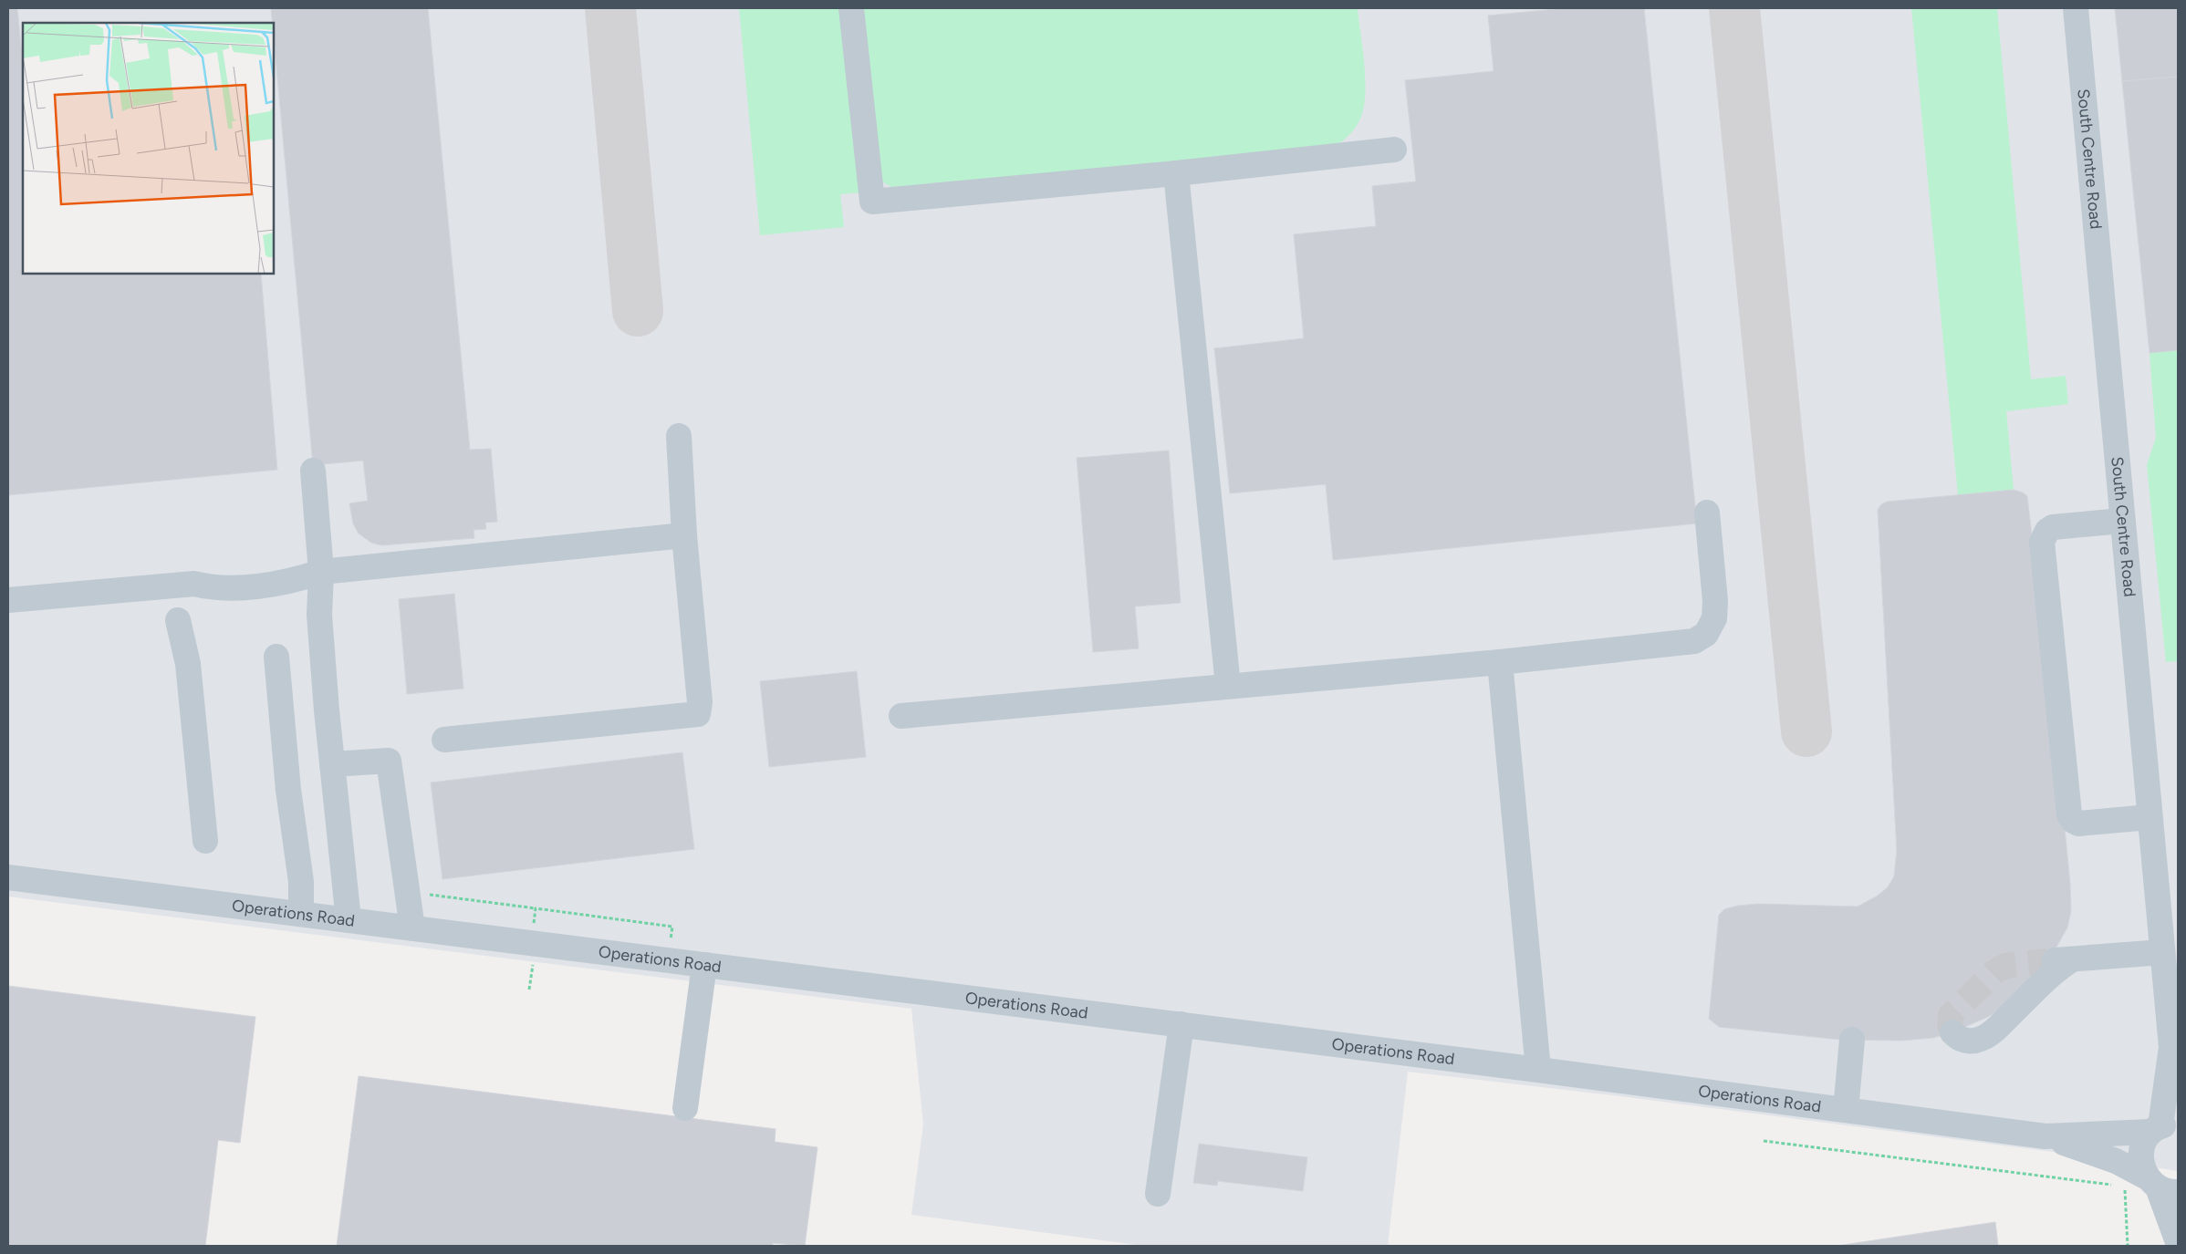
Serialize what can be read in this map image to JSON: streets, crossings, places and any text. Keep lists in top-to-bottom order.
{
  "streets": {
    "street": ["South Centre Road", "Operations Road"]
  },
  "crossings": [
    ["South Centre Road", "Operations Road"]
  ]
}
